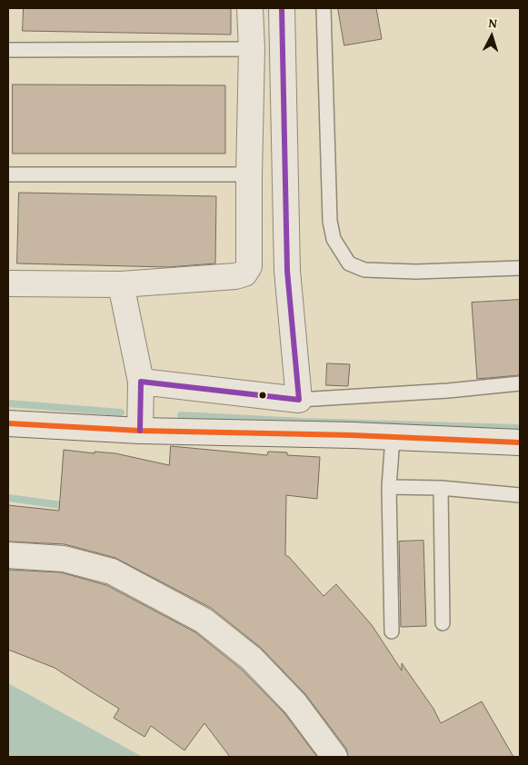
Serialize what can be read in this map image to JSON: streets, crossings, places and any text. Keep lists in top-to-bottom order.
{
  "north": "top"
}
